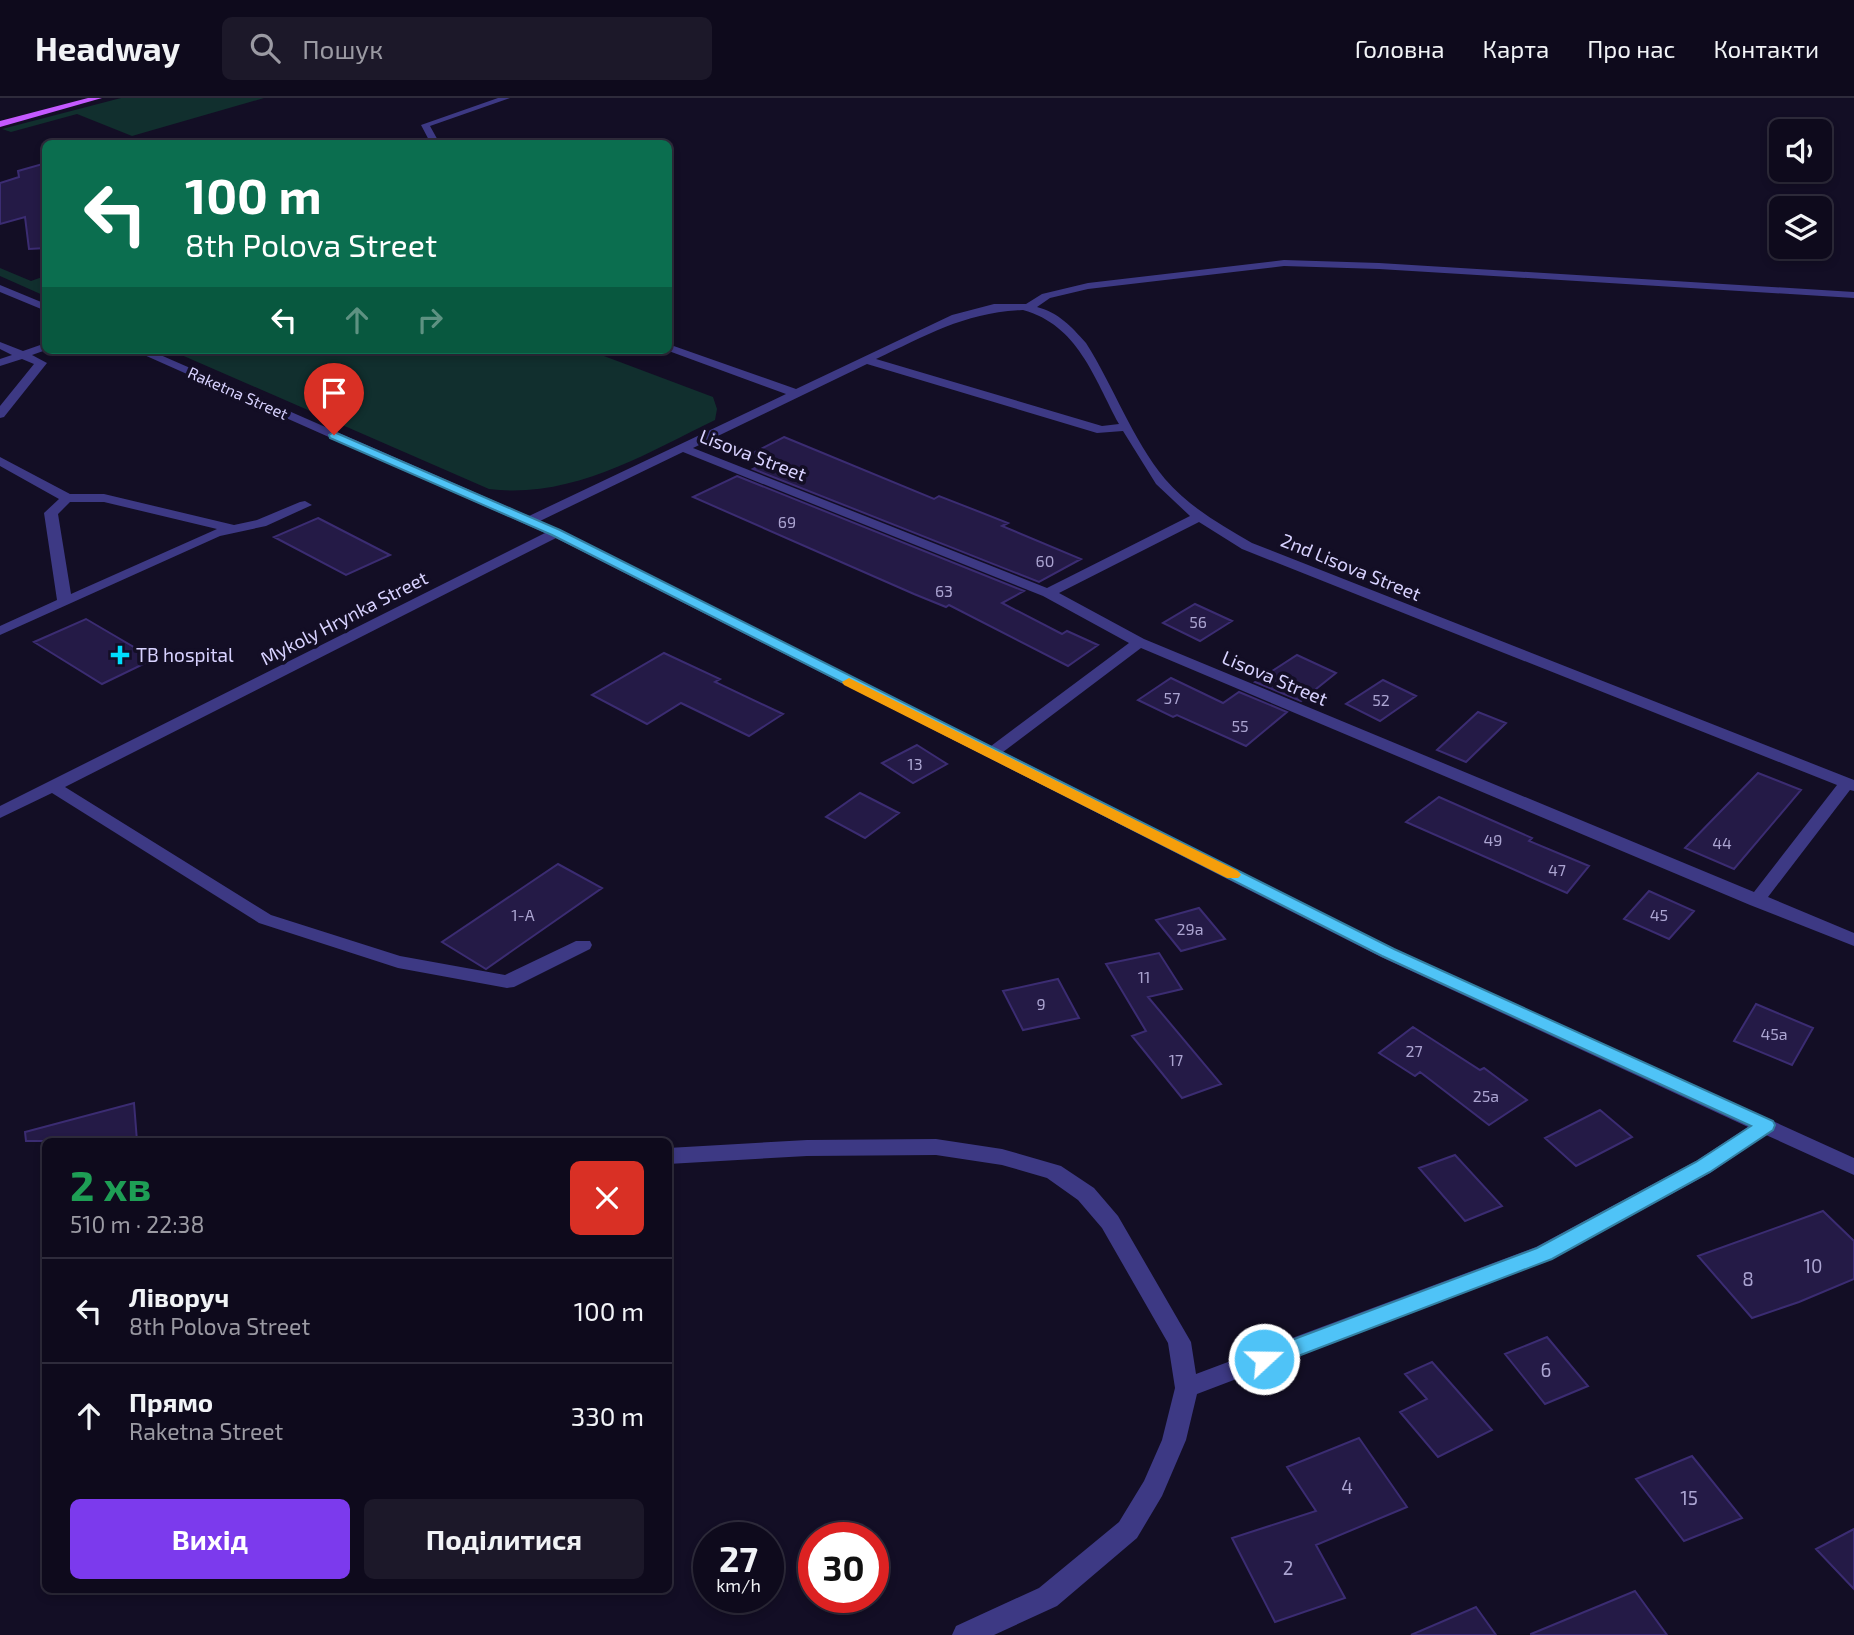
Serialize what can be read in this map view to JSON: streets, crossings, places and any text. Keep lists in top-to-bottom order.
{
  "streets": {
    "street": [
      "Raketna Street",
      "Lisova Street",
      "2nd Lisova Street",
      "Mykoly Hrynka Street"
    ]
  },
  "crossings": [
    ["Raketna Street", "Mykoly Hrynka Street"]
  ],
  "places": {
    "health": ["TB hospital"]
  },
  "house_numbers": [
    "69",
    "60",
    "63",
    "56",
    "57",
    "52",
    "55",
    "13",
    "49",
    "44",
    "47",
    "1-А",
    "45",
    "29а",
    "11",
    "9",
    "45а",
    "27",
    "17",
    "25а",
    "10",
    "8",
    "6",
    "4",
    "15",
    "2"
  ],
  "page": {
    "header": "Headway",
    "search": "Пошук",
    "nav": [
      "Головна",
      "Карта",
      "Про нас",
      "Контакти"
    ],
    "turn": ["100 m", "8th Polova Street"],
    "heading": ["2 хв", "510 m · 22:38"],
    "list": [
      {
        "name": "Ліворуч",
        "note": "8th Polova Street",
        "value": "100 m"
      },
      {
        "name": "Прямо",
        "note": "Raketna Street",
        "value": "330 m"
      }
    ],
    "buttons": ["Вихід", "Поділитися"],
    "speed": "27 km/h",
    "limit": "30"
  }
}
